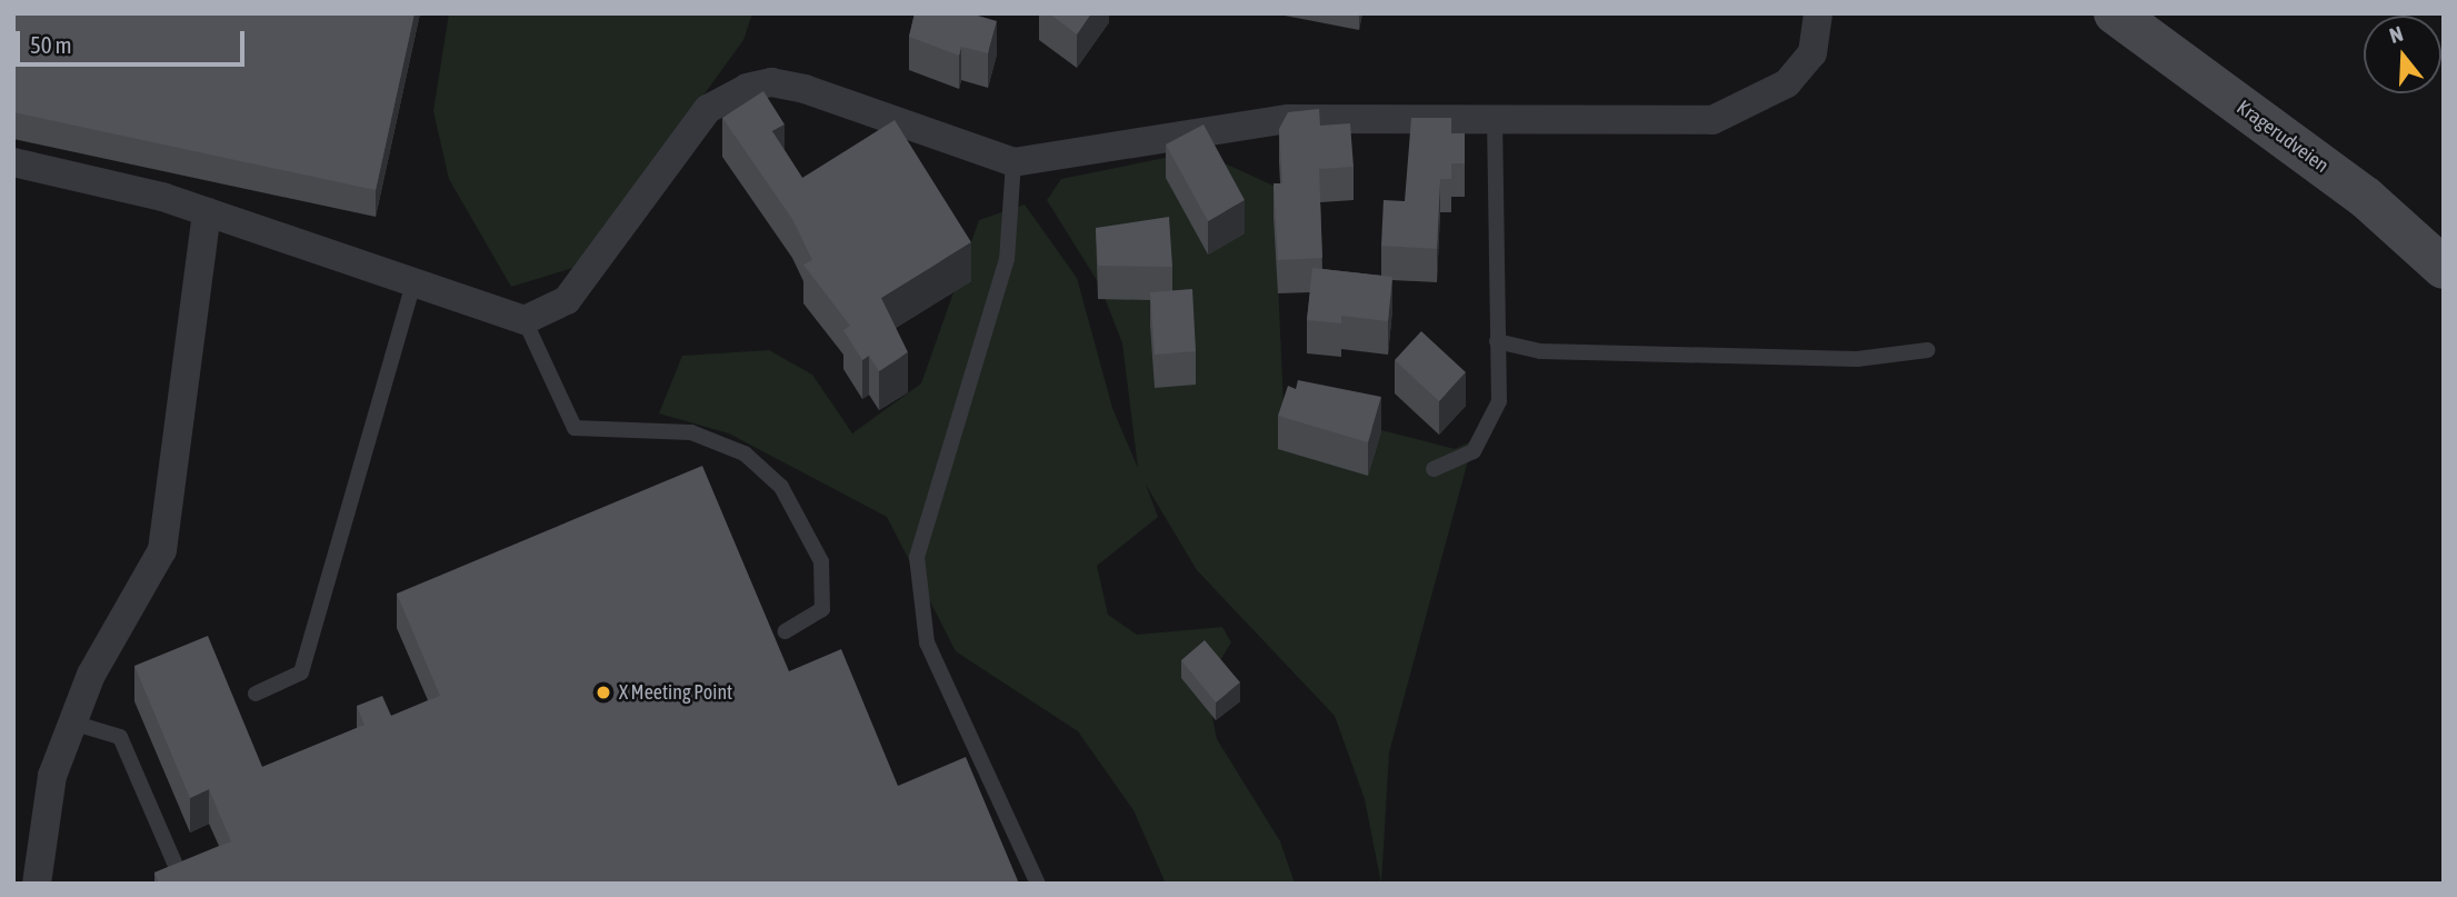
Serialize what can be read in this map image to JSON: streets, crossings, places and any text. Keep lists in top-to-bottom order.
{
  "streets": {
    "main road": ["Kragerudveien"]
  },
  "places": ["X Meeting Point"],
  "scale_bar": "50 m",
  "north": "top"
}
